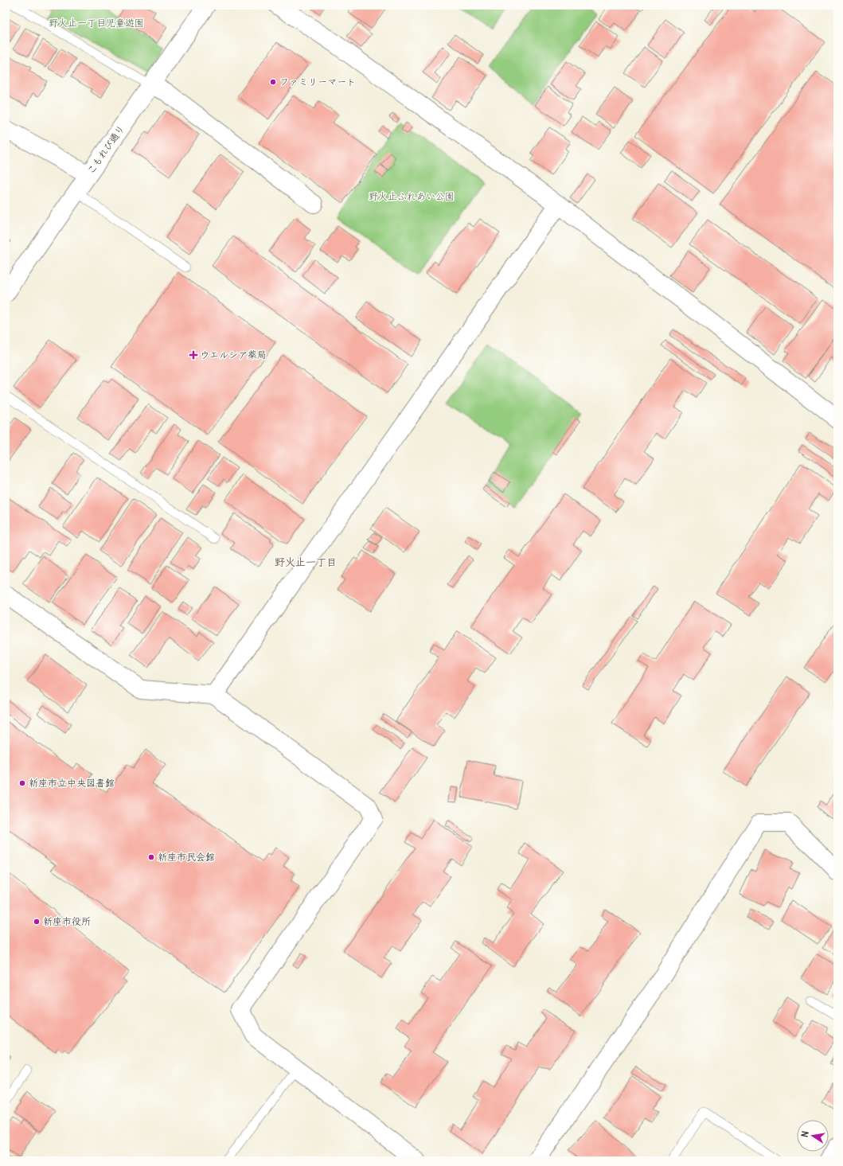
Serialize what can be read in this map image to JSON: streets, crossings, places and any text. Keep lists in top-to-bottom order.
{
  "streets": {
    "street": ["こもれび通り"]
  },
  "districts": ["野火止一丁目"],
  "parks": ["野火止一丁目児童遊園", "野火止ふれあい公園"],
  "places": {
    "other": [
      "ファミリーマート",
      "新座市立中央図書館",
      "新座市民会館",
      "新座市役所"
    ],
    "health": ["ウエルシア薬局"]
  },
  "north": "left"
}
